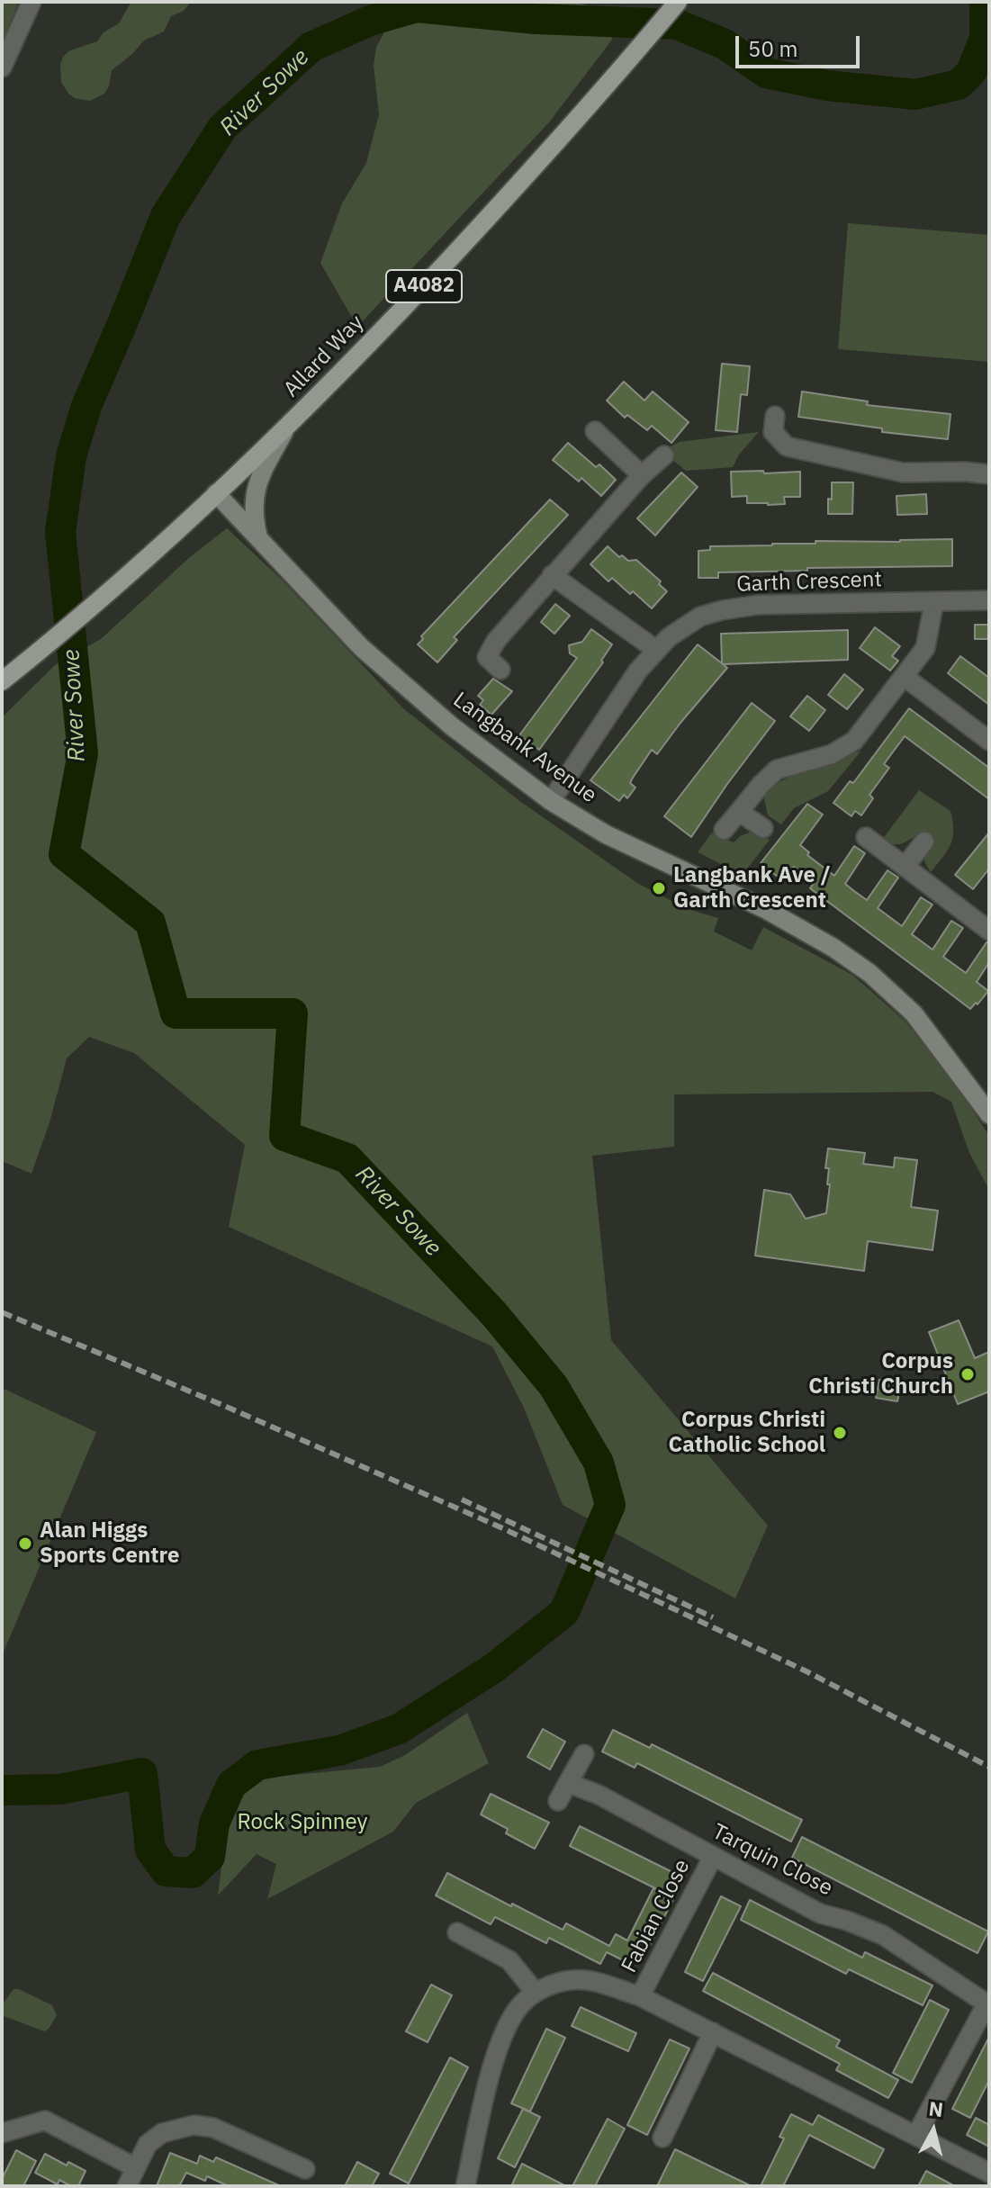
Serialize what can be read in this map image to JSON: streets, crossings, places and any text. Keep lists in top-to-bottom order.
{
  "streets": {
    "main road": ["A4082", "Allard Way"],
    "street": [
      "Garth Crescent",
      "Langbank Avenue",
      "Tarquin Close",
      "Fabian Close"
    ]
  },
  "crossings": [
    ["Allard Way", "Langbank Avenue"],
    ["Garth Crescent", "Langbank Avenue"],
    ["Tarquin Close", "Fabian Close"]
  ],
  "water": ["River Sowe"],
  "parks": ["Rock Spinney"],
  "places": [
    "Langbank Ave / Garth Crescent",
    "Corpus Christi Church",
    "Corpus Christi Catholic School",
    "Alan Higgs Sports Centre"
  ],
  "scale_bar": "50 m",
  "north": "top"
}
